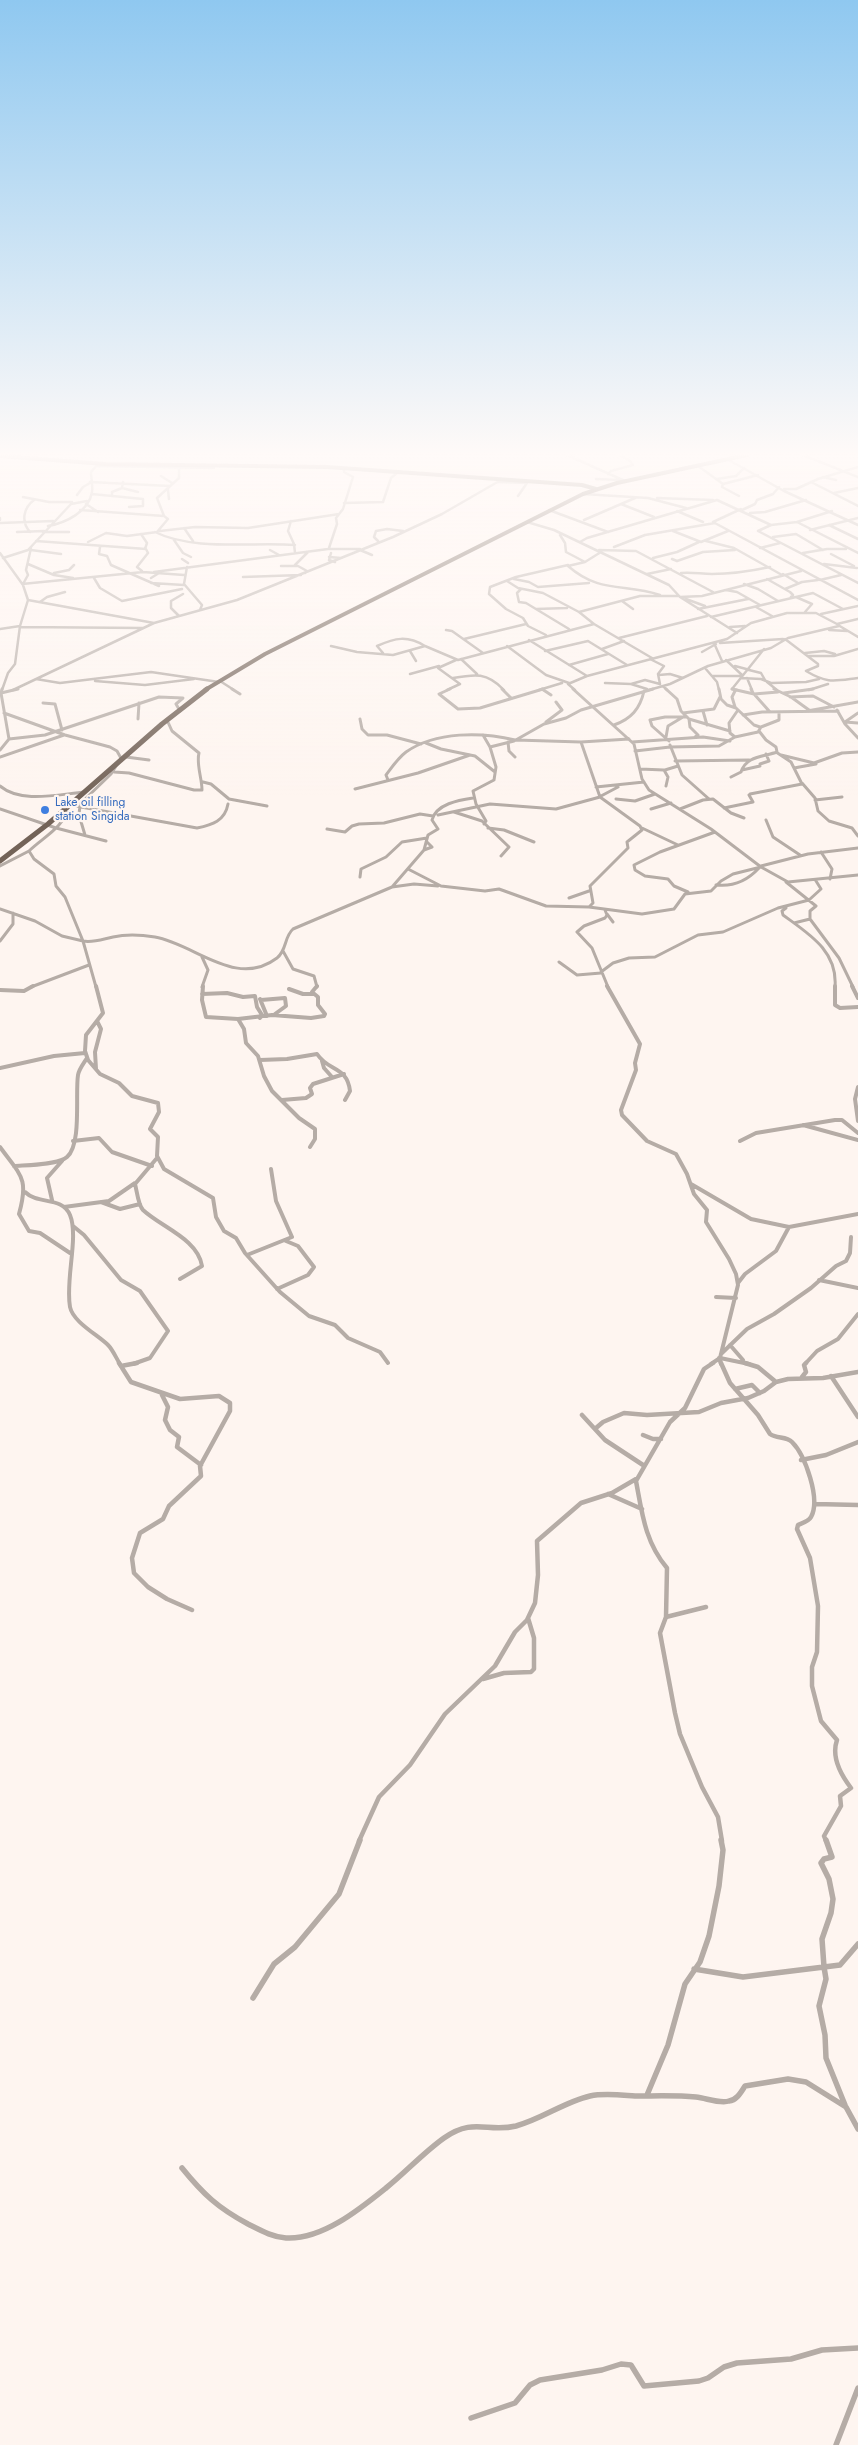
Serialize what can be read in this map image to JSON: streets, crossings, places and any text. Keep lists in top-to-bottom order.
{
  "places": ["Lake oil filling station Singida"]
}
